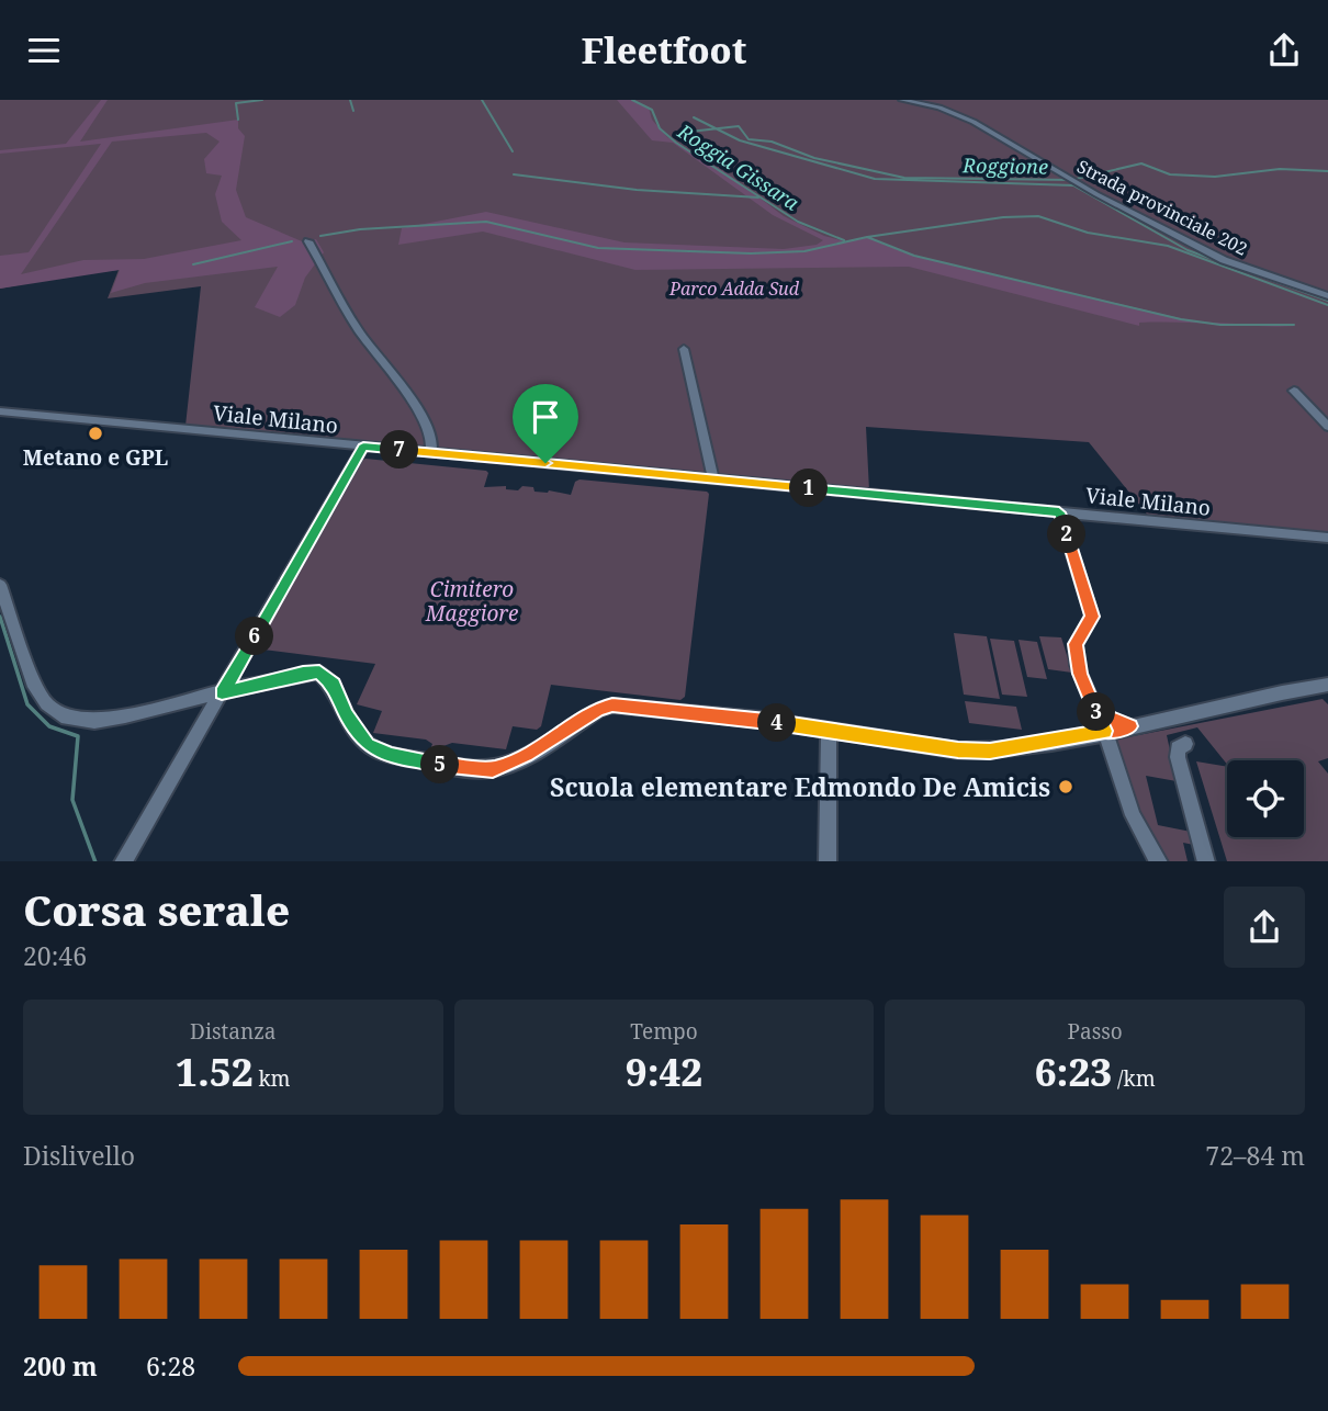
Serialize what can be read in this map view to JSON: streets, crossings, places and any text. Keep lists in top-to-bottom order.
{
  "streets": {
    "street": ["Strada provinciale 202", "Viale Milano"]
  },
  "water": ["Roggione", "Roggia Gissara"],
  "parks": ["Parco Adda Sud", "Cimitero Maggiore"],
  "places": ["Metano e GPL", "Scuola elementare Edmondo De Amicis"],
  "page": {
    "header": "Fleetfoot",
    "pins": [
      "7",
      "1",
      "2",
      "6",
      "3",
      "4",
      "5"
    ],
    "heading": ["Corsa serale", "20:46"],
    "stats": [
      ["Distanza", "1.52 km"],
      ["Tempo", "9:42"],
      ["Passo", "6:23 /km"]
    ],
    "chart": ["Dislivello", "72–84 m"],
    "list": [
      {
        "name": "200 m",
        "note": "6:28"
      }
    ]
  }
}
